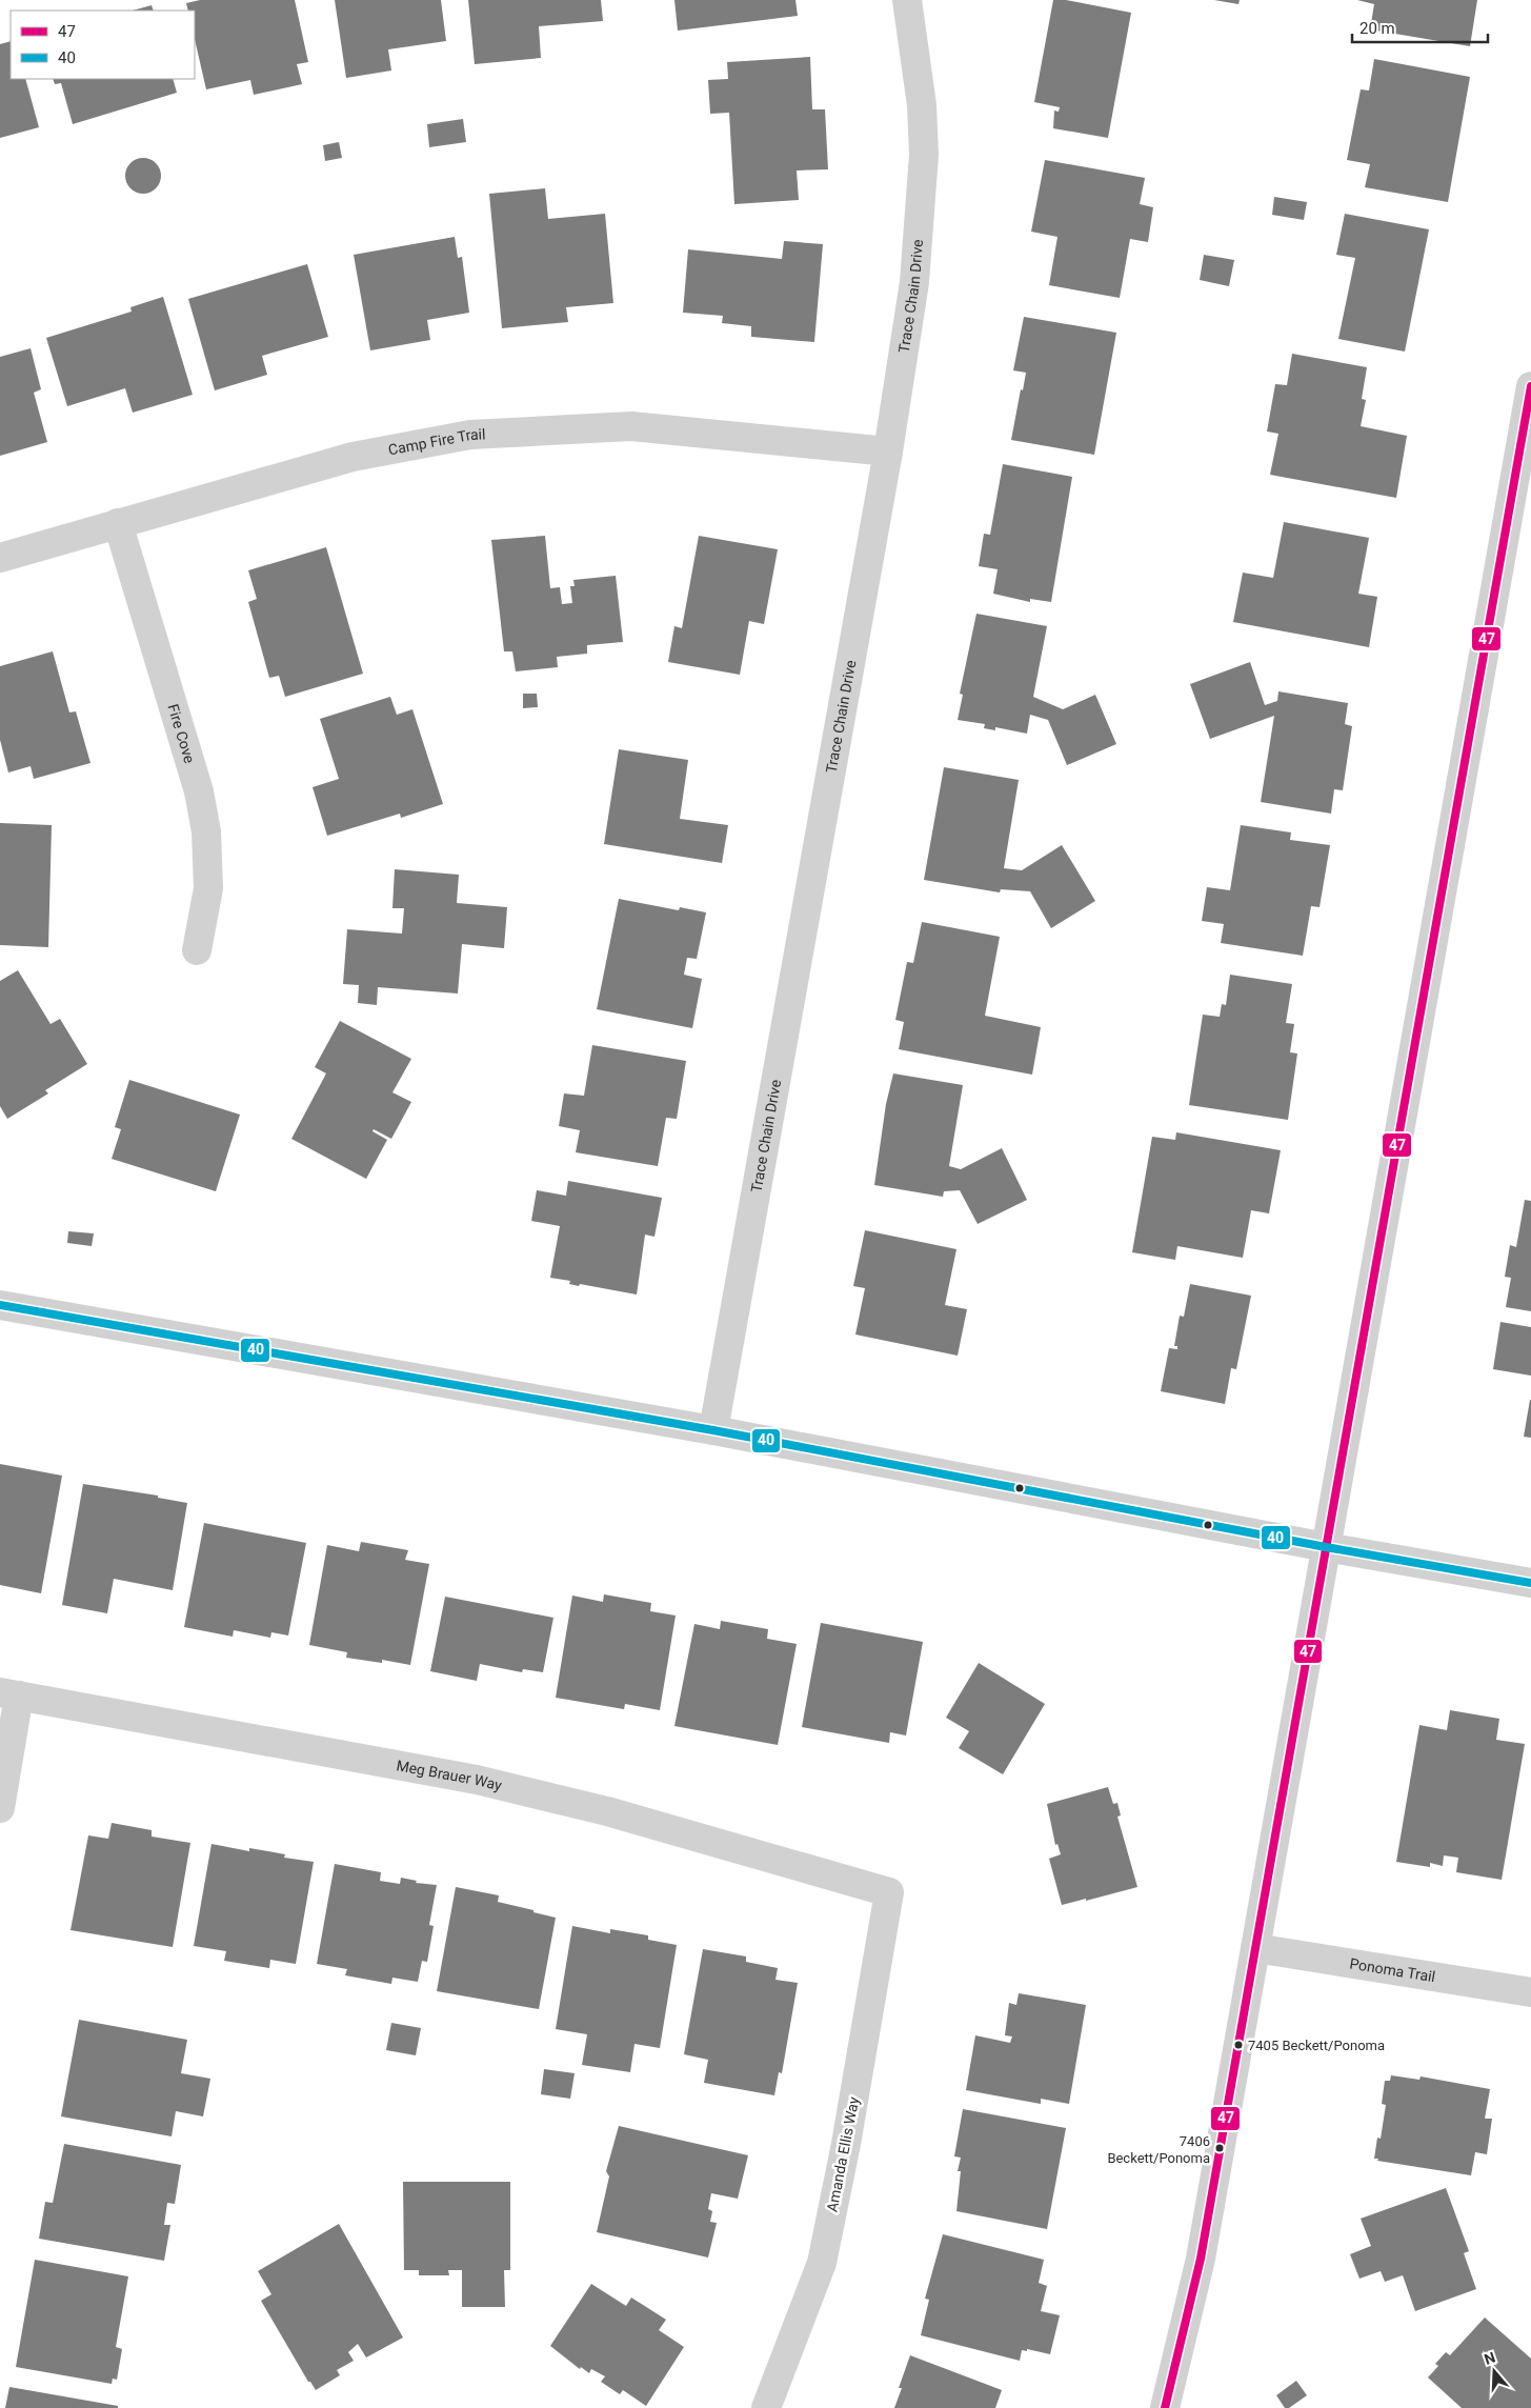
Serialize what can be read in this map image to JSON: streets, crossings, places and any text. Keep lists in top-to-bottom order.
{
  "streets": {
    "street": [
      "Trace Chain Drive",
      "Camp Fire Trail",
      "Fire Cove",
      "Meg Brauer Way",
      "Ponoma Trail",
      "Amanda Ellis Way"
    ]
  },
  "crossings": [
    ["Trace Chain Drive", "Camp Fire Trail"],
    ["Camp Fire Trail", "Fire Cove"],
    ["Meg Brauer Way", "Amanda Ellis Way"]
  ],
  "places": ["7405 Beckett/Ponoma", "7406 Beckett/Ponoma"],
  "lines": ["transit line 47", "transit line 40"],
  "legend": ["47", "40"],
  "scale_bar": "20 m",
  "north": "top"
}
